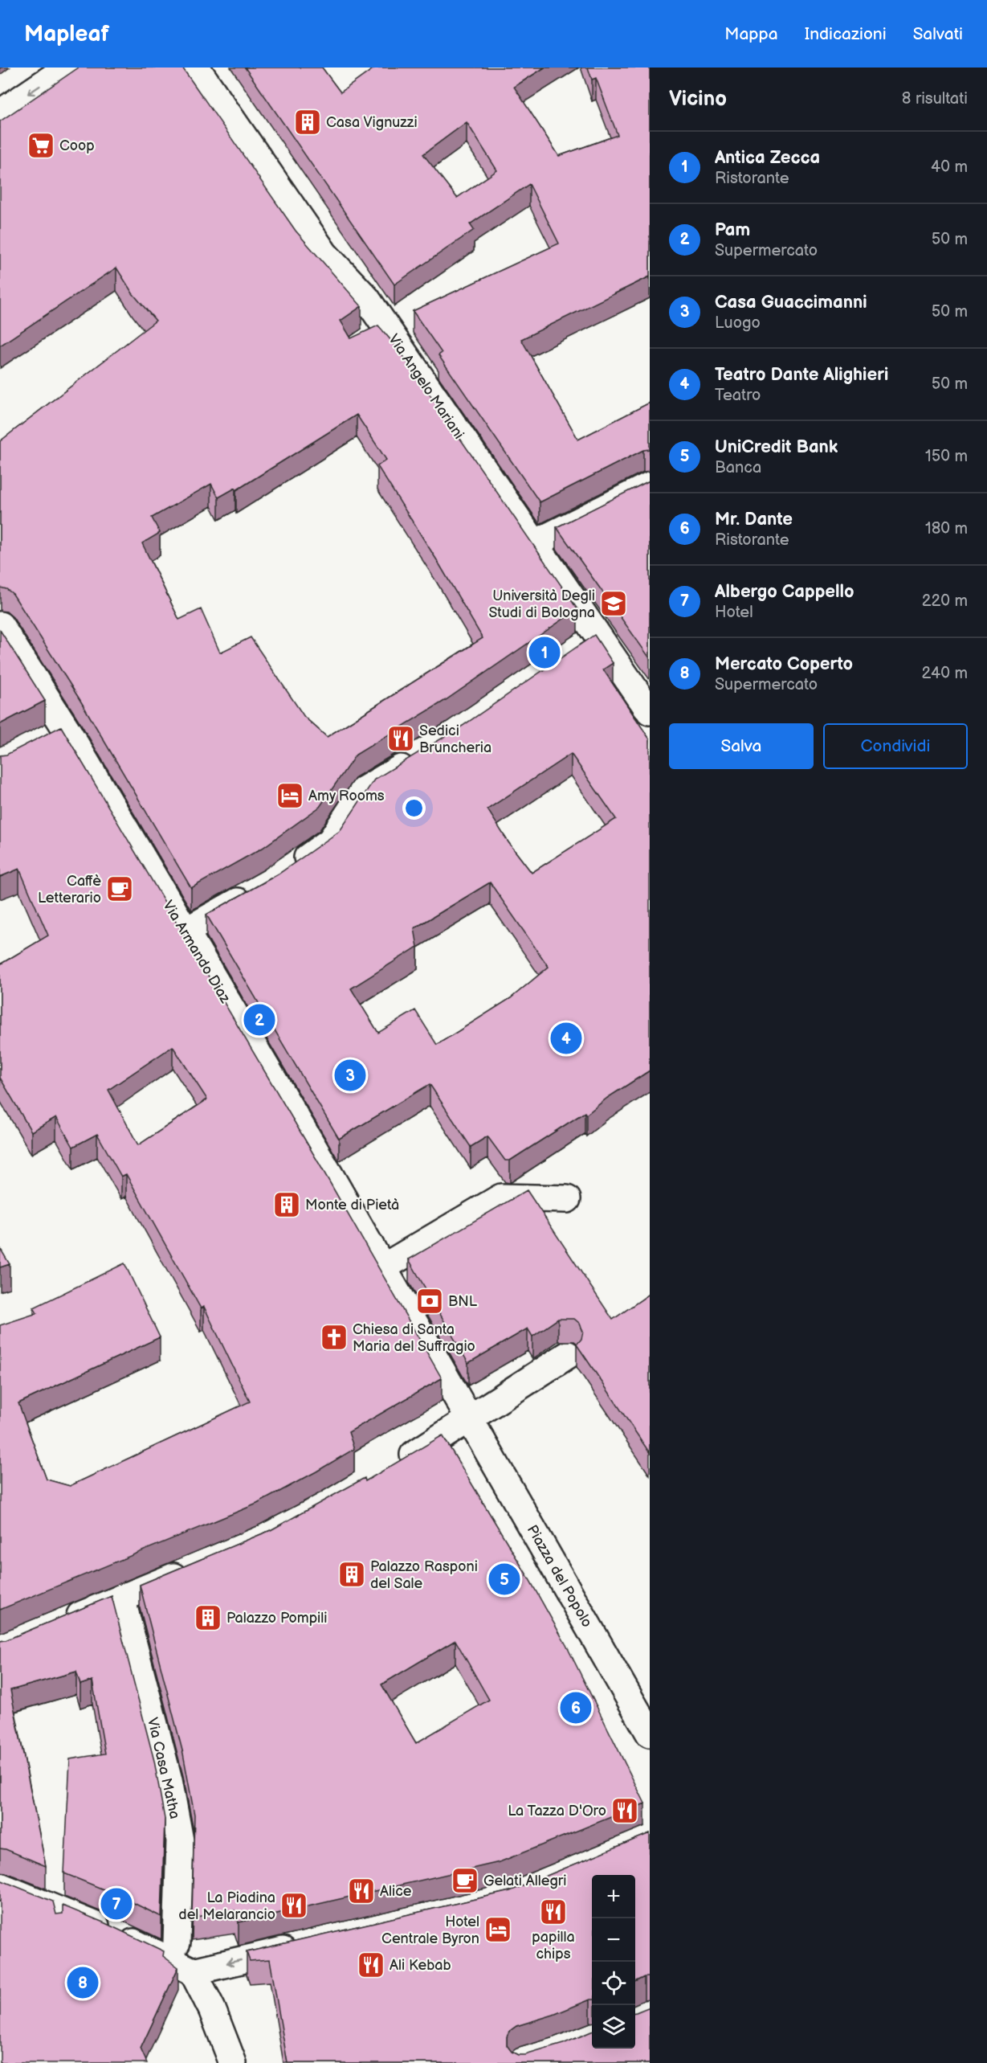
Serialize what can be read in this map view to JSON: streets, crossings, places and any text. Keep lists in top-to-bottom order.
{
  "streets": {
    "street": [
      "Via Angelo Mariani",
      "Via Armando Diaz",
      "Piazza del Popolo",
      "Via Casa Matha"
    ]
  },
  "crossings": [
    ["Via Armando Diaz", "Piazza del Popolo"]
  ],
  "places": {
    "building": [
      "Casa Vignuzzi",
      "Monte di Pietà",
      "Palazzo Rasponi del Sale",
      "Palazzo Pompili"
    ],
    "supermarket": ["Coop"],
    "school or university": ["Università Degli Studi di Bologna"],
    "restaurant": [
      "Sedici Bruncheria",
      "La Tazza D'Oro",
      "Alice",
      "La Piadina del Melarancio",
      "papilla chips",
      "Ali Kebab"
    ],
    "hotel": ["Amy Rooms", "Hotel Centrale Byron"],
    "cafe": ["Caffè Letterario", "Gelati Allegri"],
    "bank": ["BNL"],
    "church": ["Chiesa di Santa Maria del Suffragio"]
  },
  "page": {
    "header": "Mapleaf",
    "nav": ["Mappa", "Indicazioni", "Salvati"],
    "heading": ["Vicino", "8 risultati"],
    "list": [
      {
        "mark": "1",
        "name": "Antica Zecca",
        "note": "Ristorante",
        "value": "40 m"
      },
      {
        "mark": "2",
        "name": "Pam",
        "note": "Supermercato",
        "value": "50 m"
      },
      {
        "mark": "3",
        "name": "Casa Guaccimanni",
        "note": "Luogo",
        "value": "50 m"
      },
      {
        "mark": "4",
        "name": "Teatro Dante Alighieri",
        "note": "Teatro",
        "value": "50 m"
      },
      {
        "mark": "5",
        "name": "UniCredit Bank",
        "note": "Banca",
        "value": "150 m"
      },
      {
        "mark": "6",
        "name": "Mr. Dante",
        "note": "Ristorante",
        "value": "180 m"
      },
      {
        "mark": "7",
        "name": "Albergo Cappello",
        "note": "Hotel",
        "value": "220 m"
      },
      {
        "mark": "8",
        "name": "Mercato Coperto",
        "note": "Supermercato",
        "value": "240 m"
      }
    ],
    "pins": [
      "1",
      "2",
      "4",
      "3",
      "5",
      "6",
      "7",
      "8"
    ],
    "buttons": ["Salva", "Condividi"],
    "map_buttons": ["+", "−"]
  }
}
